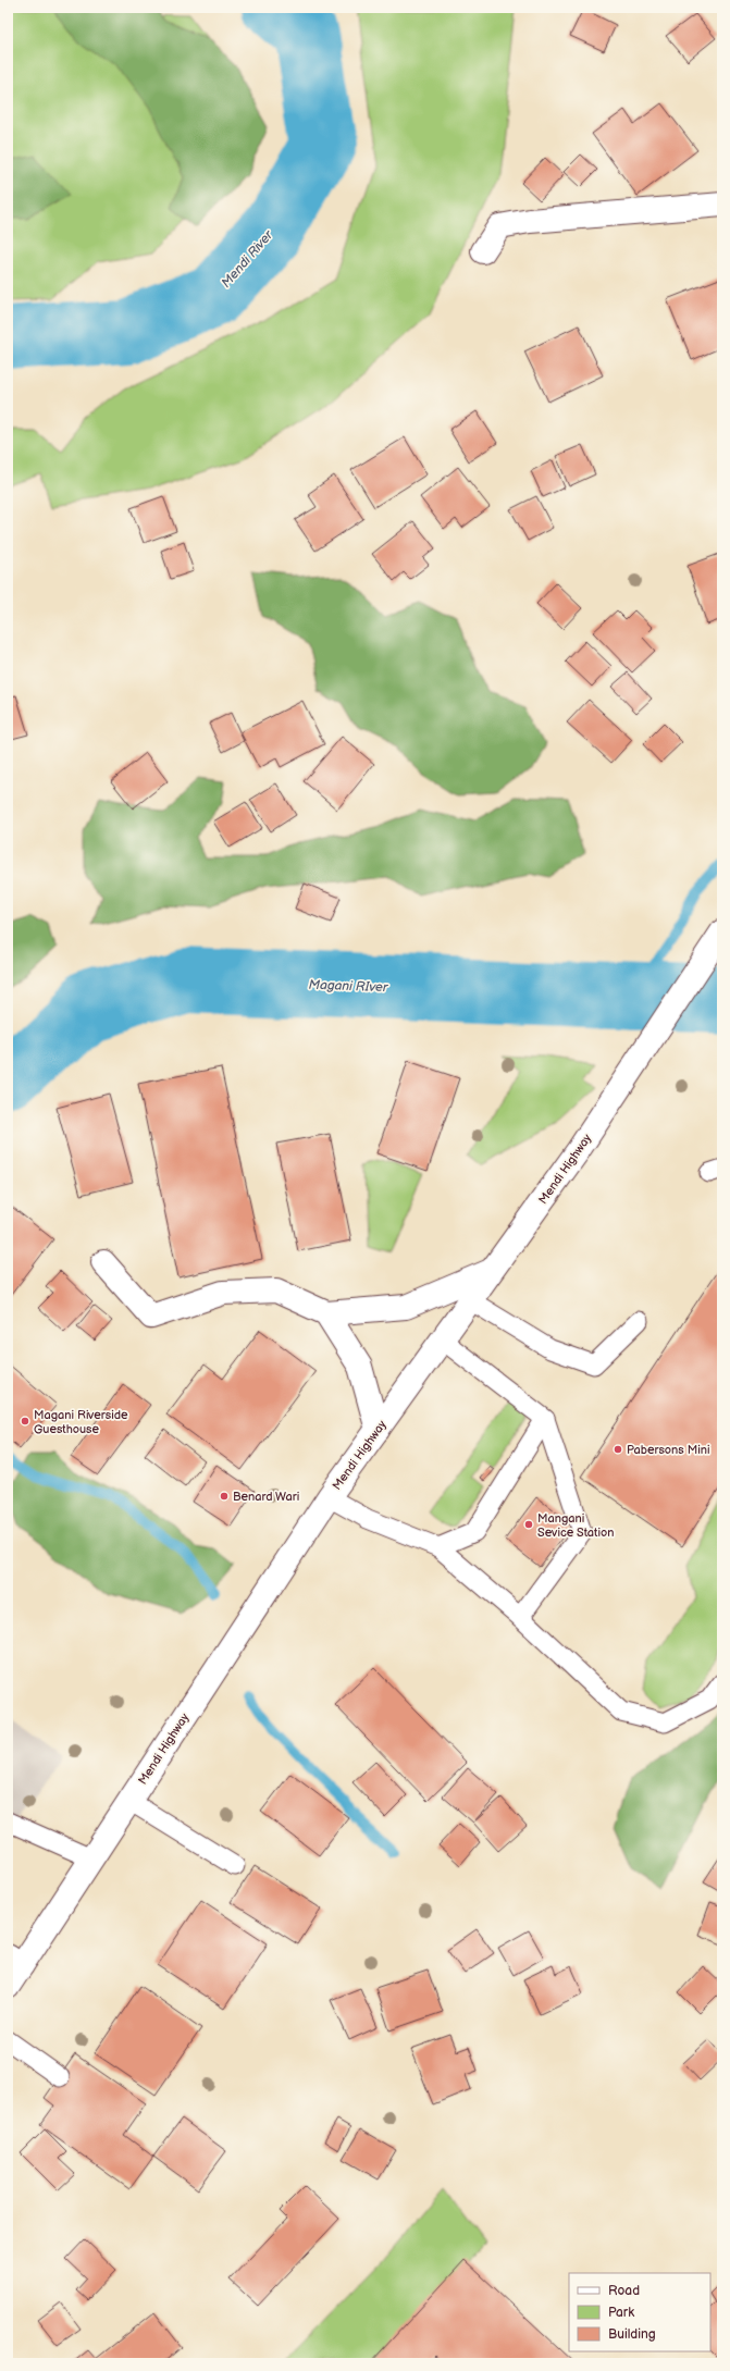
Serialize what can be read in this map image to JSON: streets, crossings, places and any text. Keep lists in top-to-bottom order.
{
  "streets": {
    "main road": ["Mendi Highway"]
  },
  "water": ["Mendi River", "Magani RIver"],
  "places": [
    "Magani Riverside Guesthouse",
    "Pabersons Mini",
    "Benard Wari",
    "Mangani Sevice Station"
  ],
  "legend": ["Road", "Park", "Building"]
}
